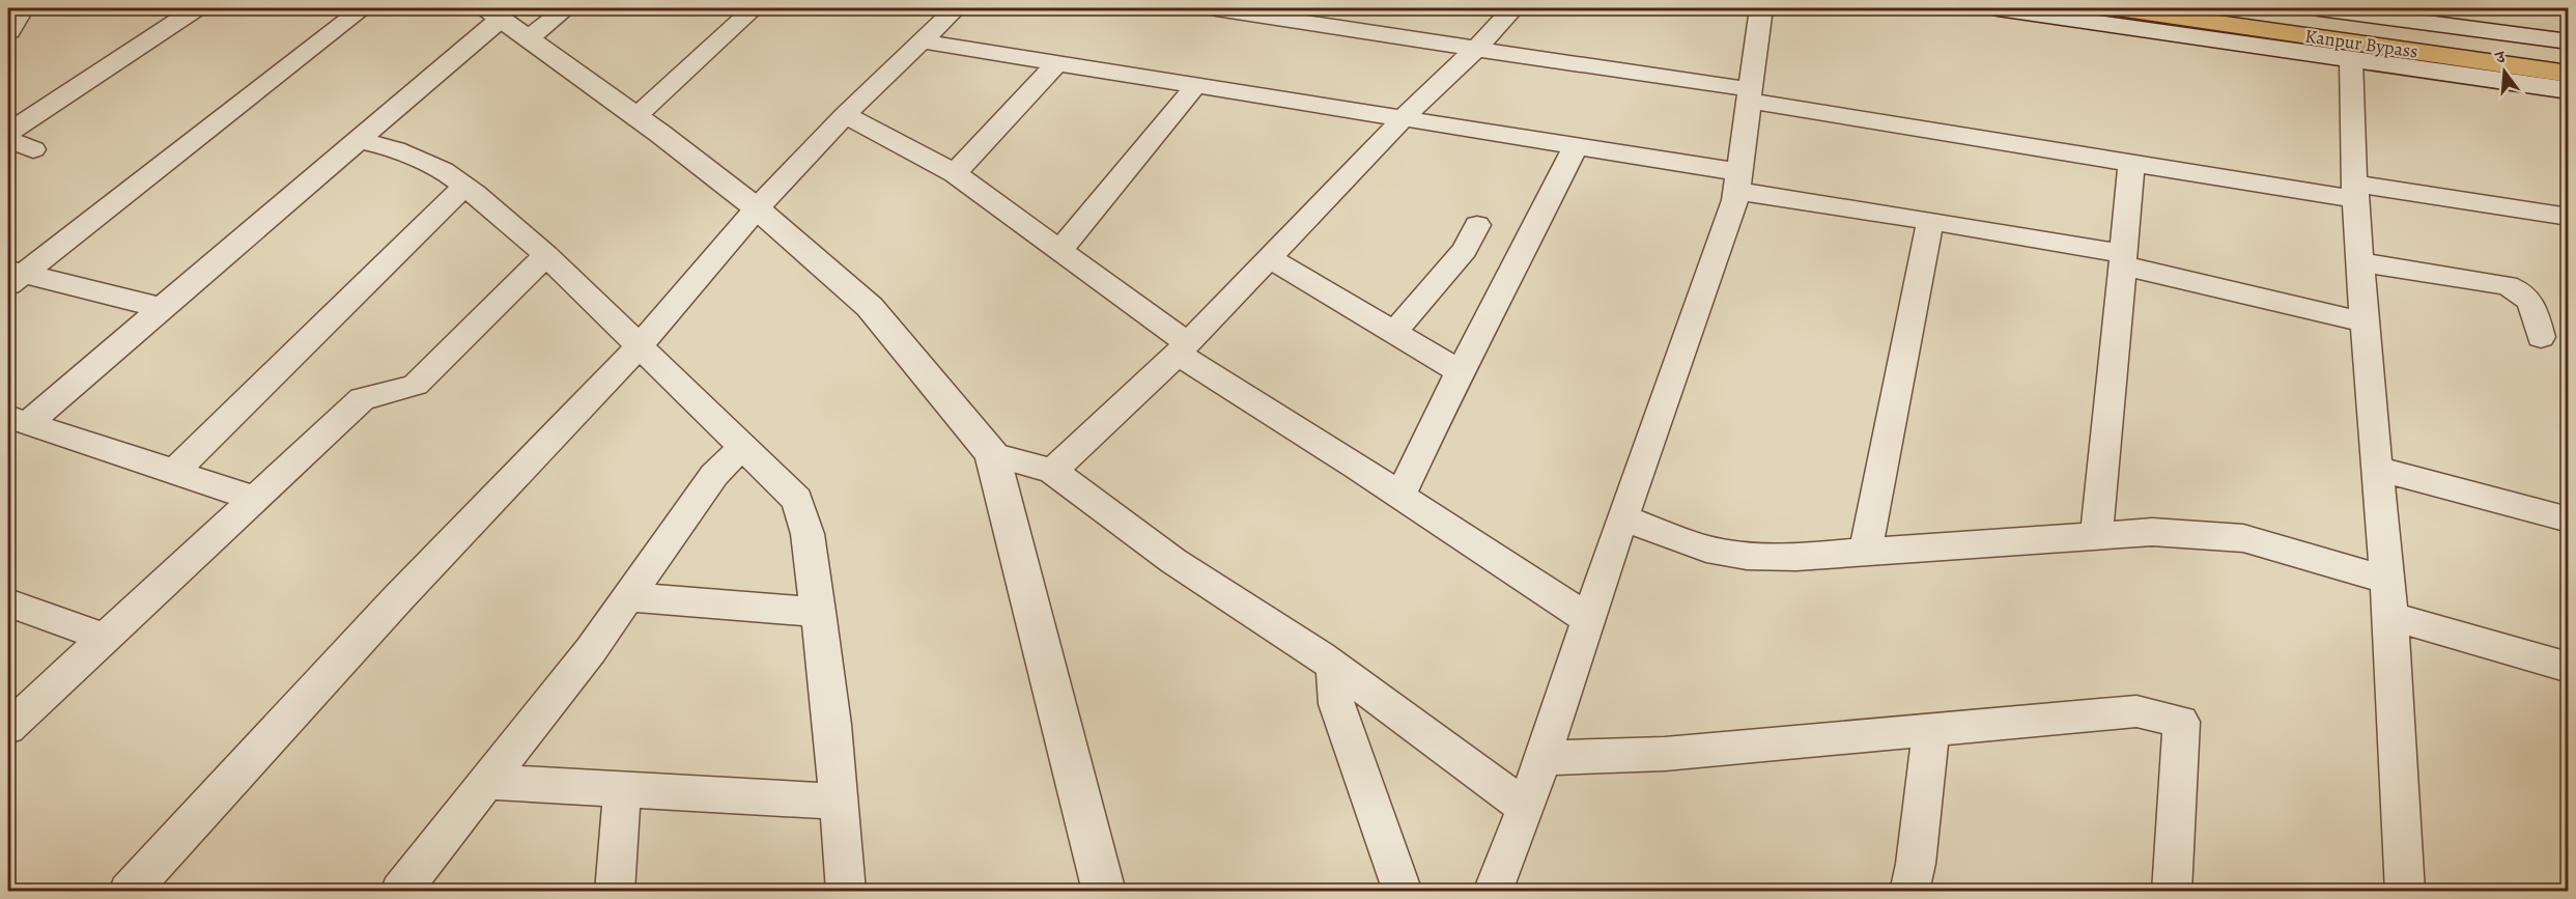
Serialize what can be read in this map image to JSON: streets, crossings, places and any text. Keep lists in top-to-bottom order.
{
  "streets": {
    "highway": ["Kanpur Bypass"]
  },
  "north": "top"
}
